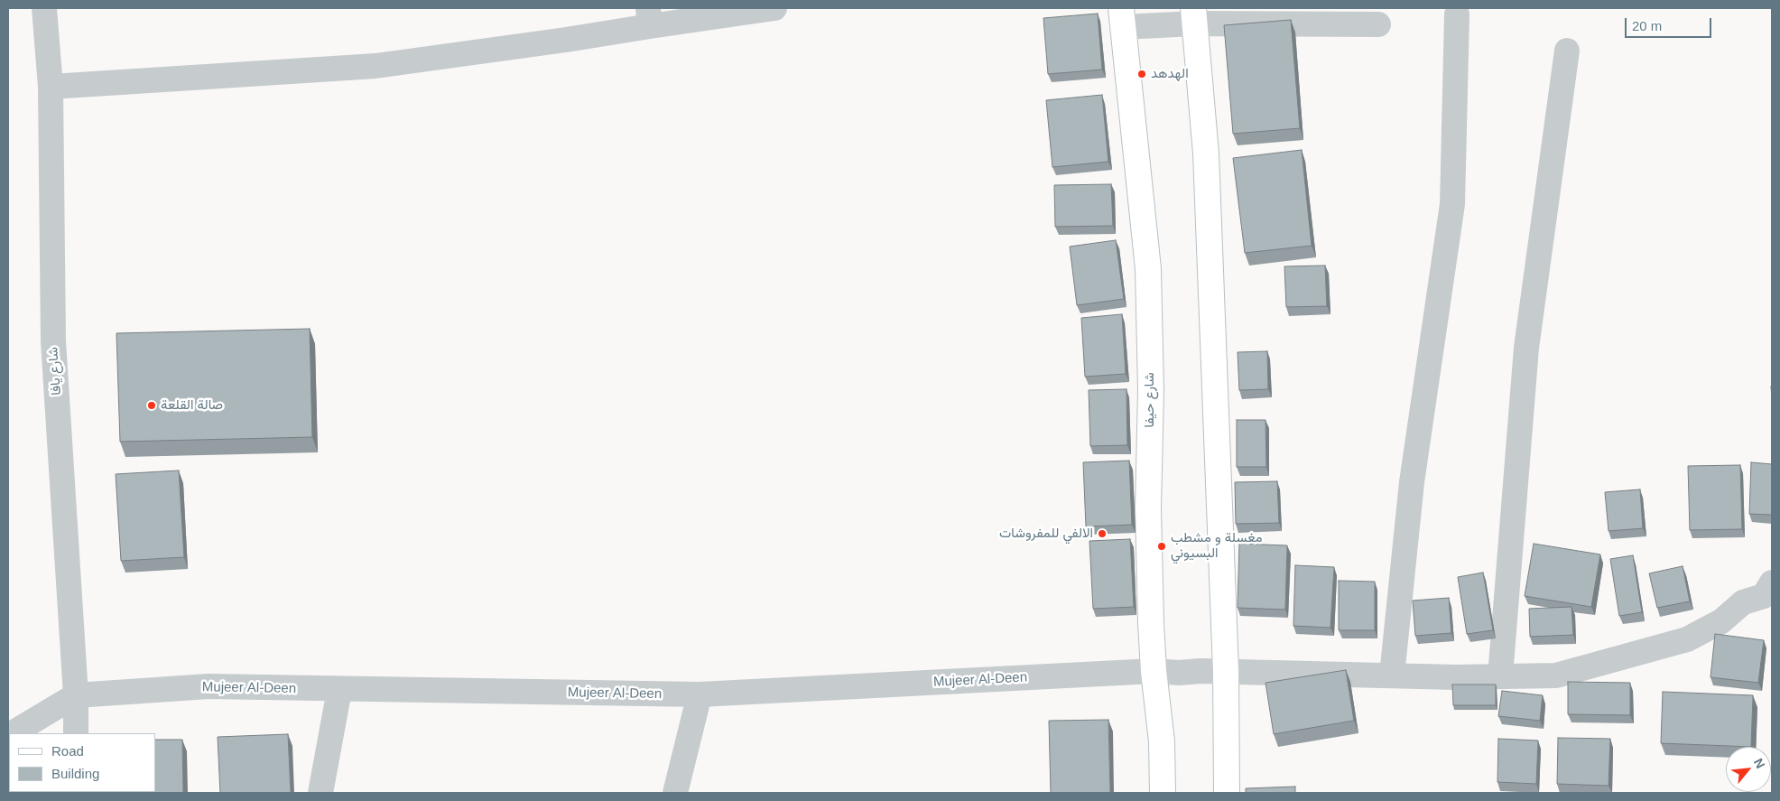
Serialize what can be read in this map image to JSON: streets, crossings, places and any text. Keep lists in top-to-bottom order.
{
  "streets": {
    "main road": ["شارع حيفا"],
    "street": ["شارع يافا", "Mujeer Al-Deen"]
  },
  "crossings": [
    ["شارع يافا", "Mujeer Al-Deen"],
    ["شارع حيفا", "Mujeer Al-Deen"]
  ],
  "places": [
    "الهدهد",
    "صالة القلعة",
    "الالفي للمفروشات",
    "مغسلة و مشطب البسيوني"
  ],
  "legend": ["Road", "Building"],
  "scale_bar": "20 m",
  "north": "top right"
}
